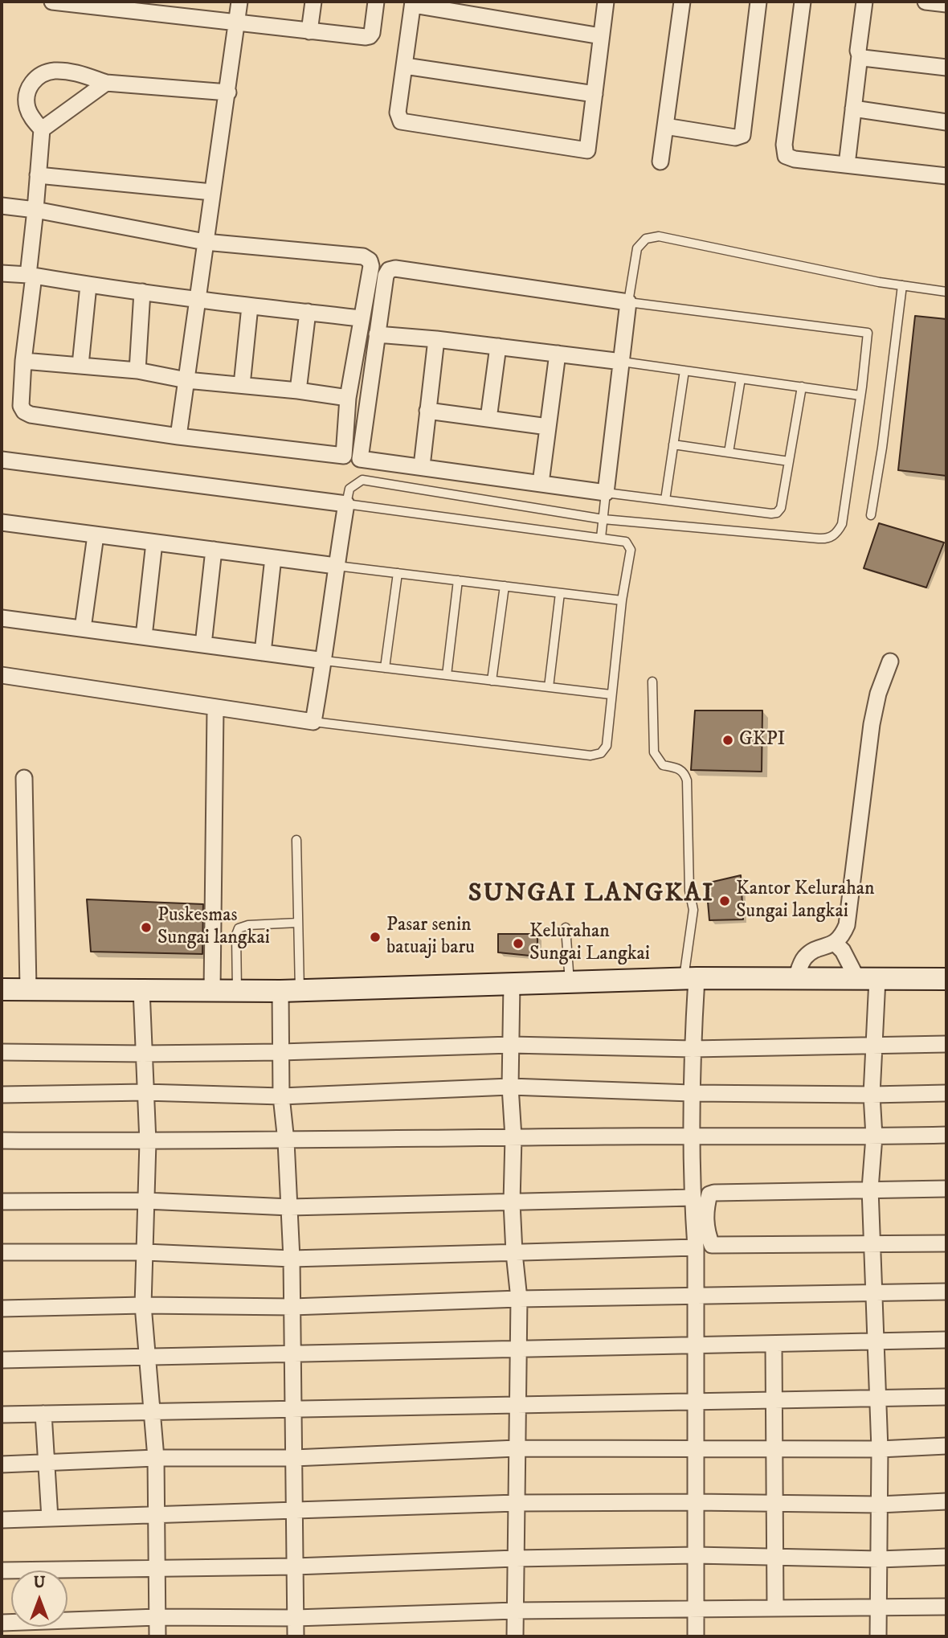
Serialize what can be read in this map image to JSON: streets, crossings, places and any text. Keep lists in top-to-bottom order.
{
  "districts": ["SUNGAI LANGKAI"],
  "places": [
    "GKPI",
    "Kantor Kelurahan Sungai langkai",
    "Puskesmas Sungai langkai",
    "Pasar senin batuaji baru",
    "Kelurahan Sungai Langkai"
  ],
  "north": "top"
}
